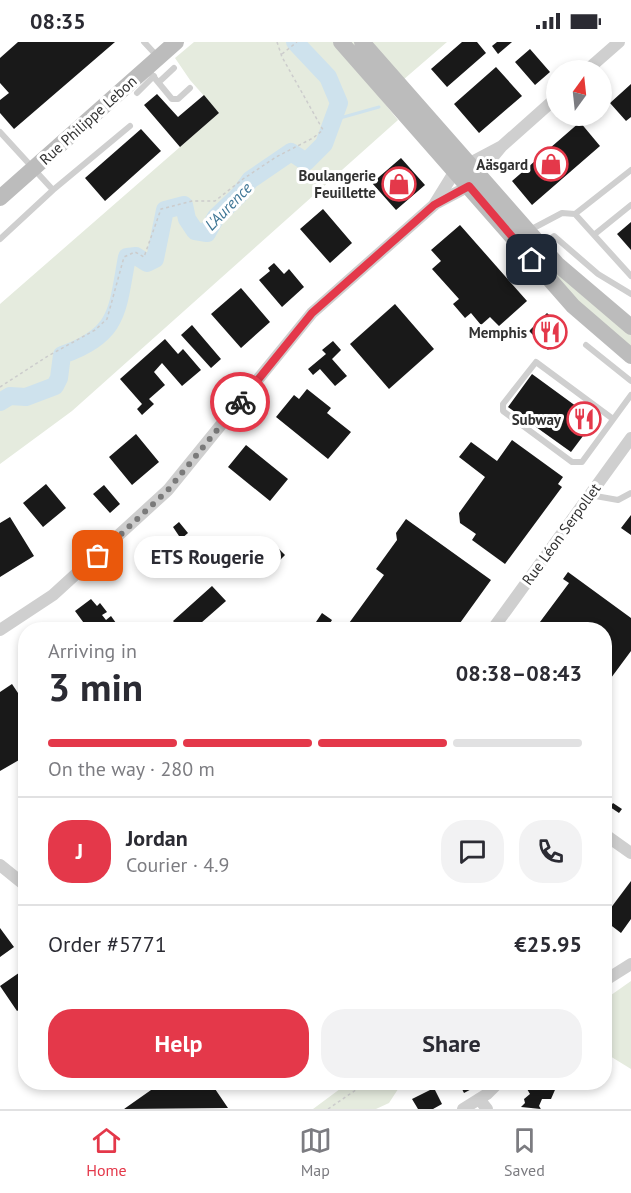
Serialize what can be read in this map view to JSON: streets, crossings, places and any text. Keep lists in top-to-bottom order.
{
  "streets": {
    "main road": ["Rue Philippe Lebon"],
    "street": ["Rue Léon Serpollet"]
  },
  "water": ["L'Aurence"],
  "places": {
    "shop": ["Aäsgard", "Boulangerie Feuillette"],
    "restaurant": ["Memphis", "Subway"],
    "other": ["ETS Rougerie"]
  },
  "north": "top",
  "page": {
    "status": "08:35",
    "bubble": "ETS Rougerie",
    "heading": ["3 min", "Arriving in", "08:38–08:43"],
    "panel": [
      "Jordan",
      "Courier · 4.9",
      "Order #5771",
      "€25.95"
    ],
    "bar": "On the way · 280 m",
    "round": "J",
    "buttons": ["Help", "Share"],
    "tabs": ["Home", "Map", "Saved"]
  }
}
